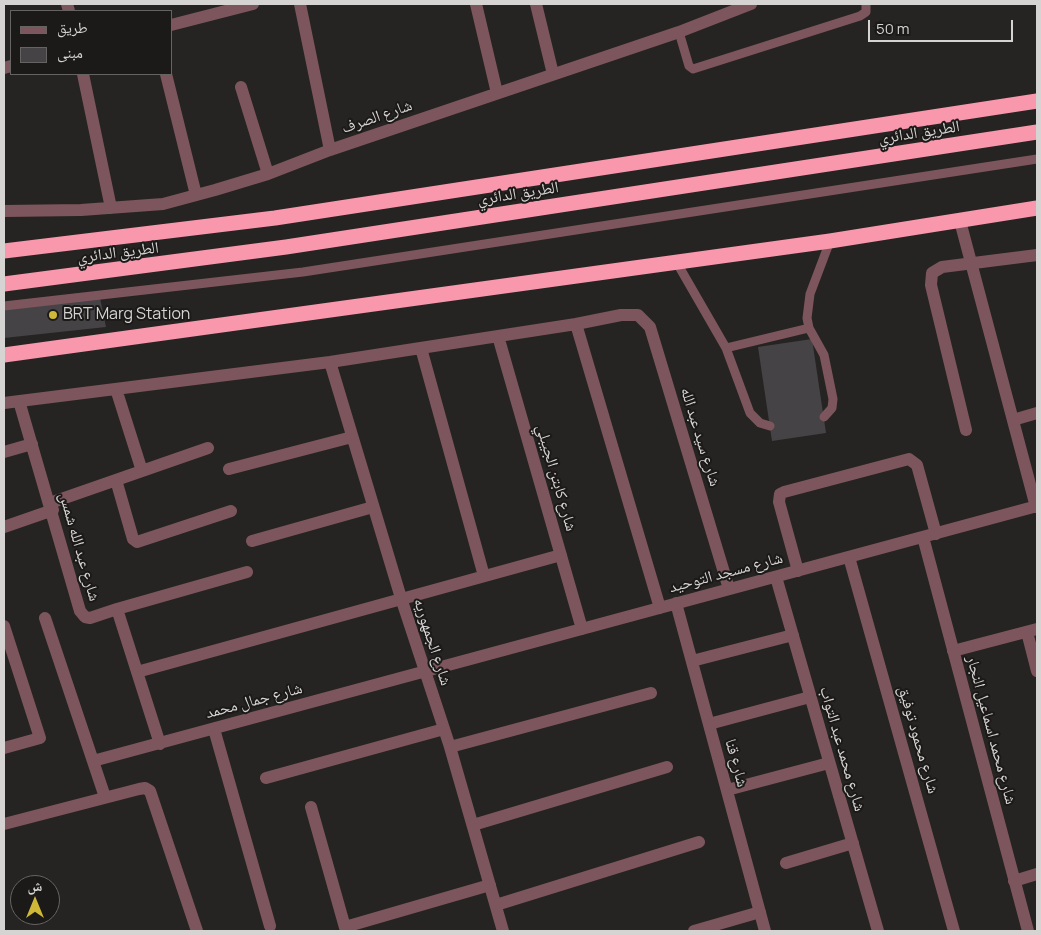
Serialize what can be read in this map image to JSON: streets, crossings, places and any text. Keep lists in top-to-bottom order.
{
  "streets": {
    "highway": ["الطريق الدائري"],
    "street": [
      "شارع الصرف",
      "شارع سيد عبد الله",
      "شارع كابتن الجيبلي",
      "شارع عبد الله شمس",
      "شارع مسجد التوحيد",
      "شارع الجمهوريه",
      "شارع جمال محمد",
      "شارع محمد اسماعيل النجار",
      "شارع محمود توفيق",
      "شارع محمد عبد التواب",
      "شارع قنا"
    ]
  },
  "crossings": [
    ["شارع سيد عبد الله", "شارع مسجد التوحيد"],
    ["شارع كابتن الجيبلي", "شارع مسجد التوحيد"],
    ["شارع عبد الله شمس", "شارع جمال محمد"],
    ["شارع مسجد التوحيد", "شارع الجمهوريه"],
    ["شارع مسجد التوحيد", "شارع جمال محمد"],
    ["شارع مسجد التوحيد", "شارع محمد اسماعيل النجار"],
    ["شارع مسجد التوحيد", "شارع محمود توفيق"],
    ["شارع مسجد التوحيد", "شارع محمد عبد التواب"],
    ["شارع مسجد التوحيد", "شارع قنا"],
    ["شارع الجمهوريه", "شارع جمال محمد"]
  ],
  "places": ["BRT Marg Station"],
  "legend": ["طريق", "مبنى"],
  "scale_bar": "50 m",
  "north": "top"
}
